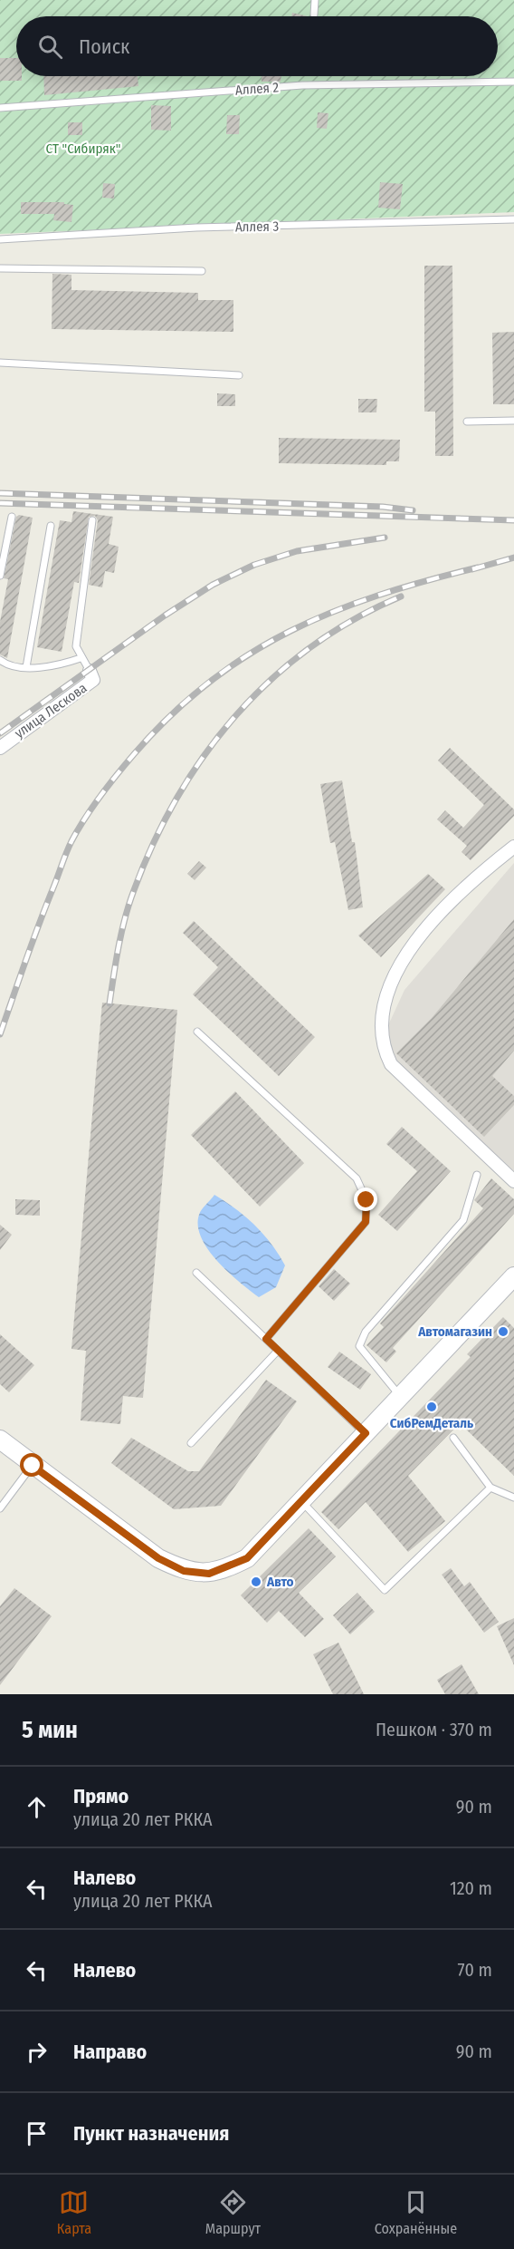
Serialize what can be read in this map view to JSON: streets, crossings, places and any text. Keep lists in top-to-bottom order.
{
  "streets": {
    "street": ["улица Лескова"],
    "lane": ["Аллея 2", "Аллея 3"]
  },
  "parks": ["СТ \"Сибиряк\""],
  "places": ["Автомагазин", "СибРемДеталь", "Авто"],
  "page": {
    "search": "Поиск",
    "heading": ["5 мин", "Пешком · 370 m"],
    "list": [
      ["Прямо", "улица 20 лет РККА", "90 m"],
      ["Налево", "улица 20 лет РККА", "120 m"],
      ["Налево", "70 m"],
      ["Направо", "90 m"],
      "Пункт назначения"
    ],
    "nav": ["Карта", "Маршрут", "Сохранённые"]
  }
}
